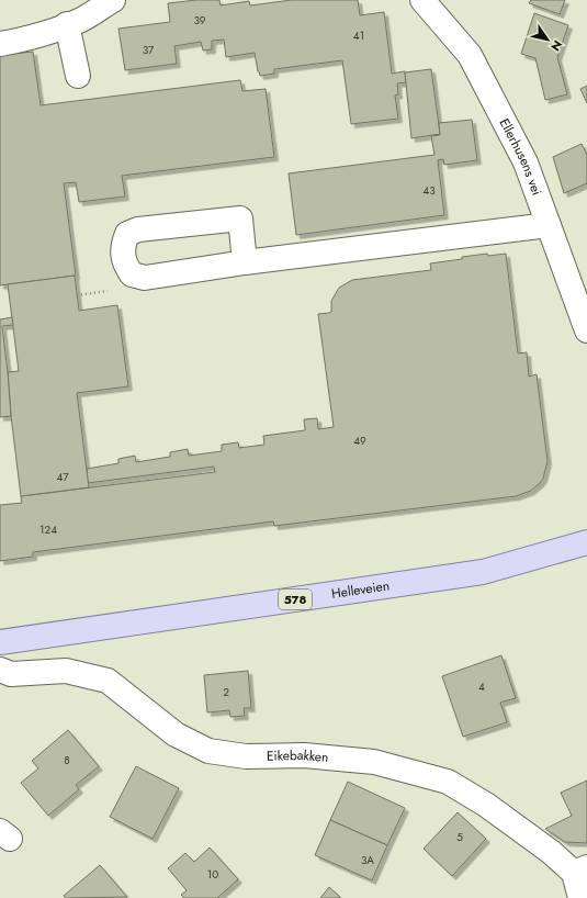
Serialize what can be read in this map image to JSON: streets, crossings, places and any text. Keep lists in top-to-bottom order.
{
  "streets": {
    "main road": ["Helleveien", "578"],
    "street": ["Ellerhusens vei", "Eikebakken"]
  },
  "house_numbers": [
    "39",
    "41",
    "37",
    "43",
    "49",
    "47",
    "124",
    "4",
    "2",
    "8",
    "5",
    "3A",
    "10"
  ],
  "north": "bottom right"
}
